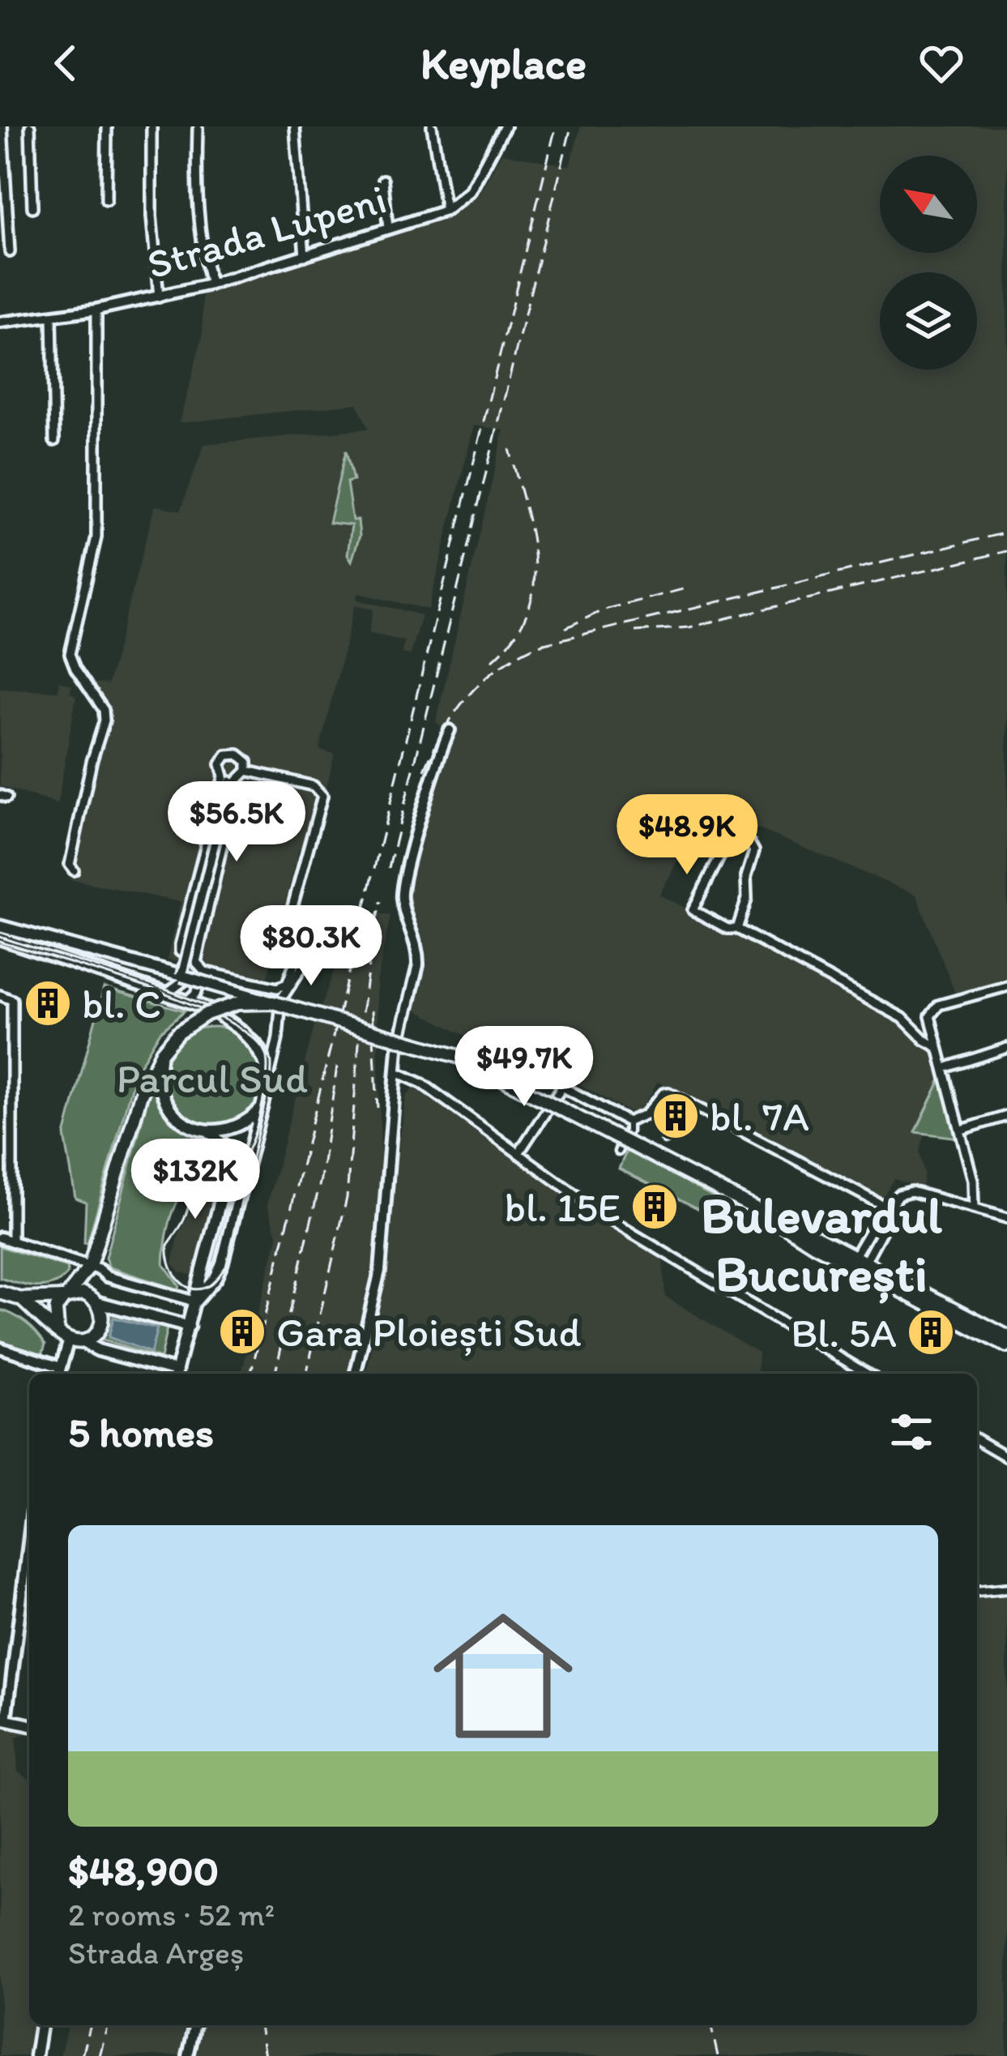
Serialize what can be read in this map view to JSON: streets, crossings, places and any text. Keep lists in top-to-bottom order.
{
  "streets": {
    "street": ["Strada Lupeni"]
  },
  "districts": ["Bulevardul București"],
  "parks": ["Parcul Sud"],
  "places": {
    "building": [
      "bl. C",
      "bl. 7A",
      "bl. 15E",
      "Gara Ploiești Sud",
      "Bl. 5A"
    ]
  },
  "north": "top left",
  "page": {
    "header": "Keyplace",
    "price": [
      "$56.5K",
      "$48.9K",
      "$80.3K",
      "$49.7K",
      "$132K"
    ],
    "heading": "5 homes",
    "list": [
      {
        "name": "$48,900",
        "note": "2 rooms · 52 m² · Strada Argeș"
      }
    ]
  }
}
